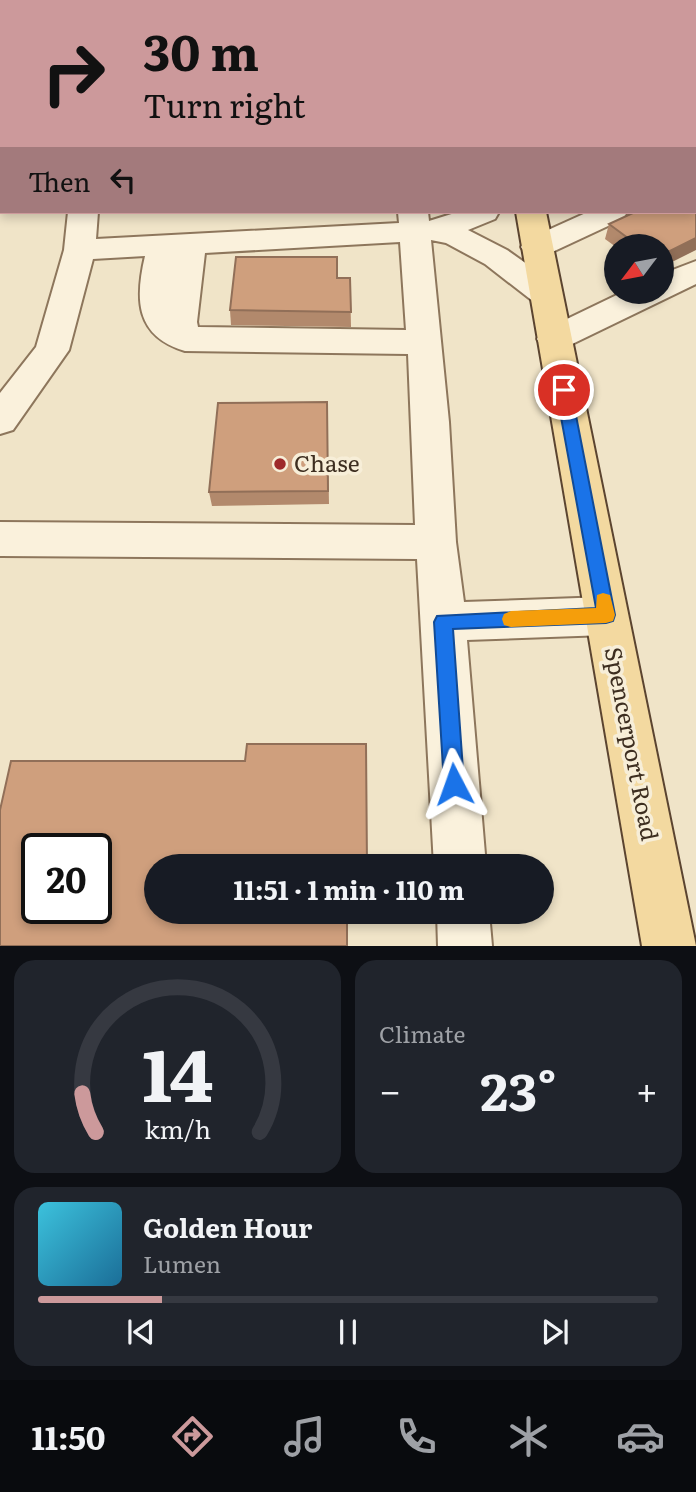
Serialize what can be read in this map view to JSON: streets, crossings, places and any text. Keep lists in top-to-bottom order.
{
  "streets": {
    "main road": ["Spencerport Road"]
  },
  "places": ["Chase"],
  "north": "bottom left",
  "page": {
    "turn": ["30 m", "Turn right"],
    "then": "Then",
    "limit": "20",
    "trip": "11:51 · 1 min · 110 m",
    "tile": "Climate",
    "heat": ["−", "23°", "+"],
    "song": ["Golden Hour", "Lumen"],
    "tabs": "11:50",
    "gauge": ["14", "km/h"]
  }
}
